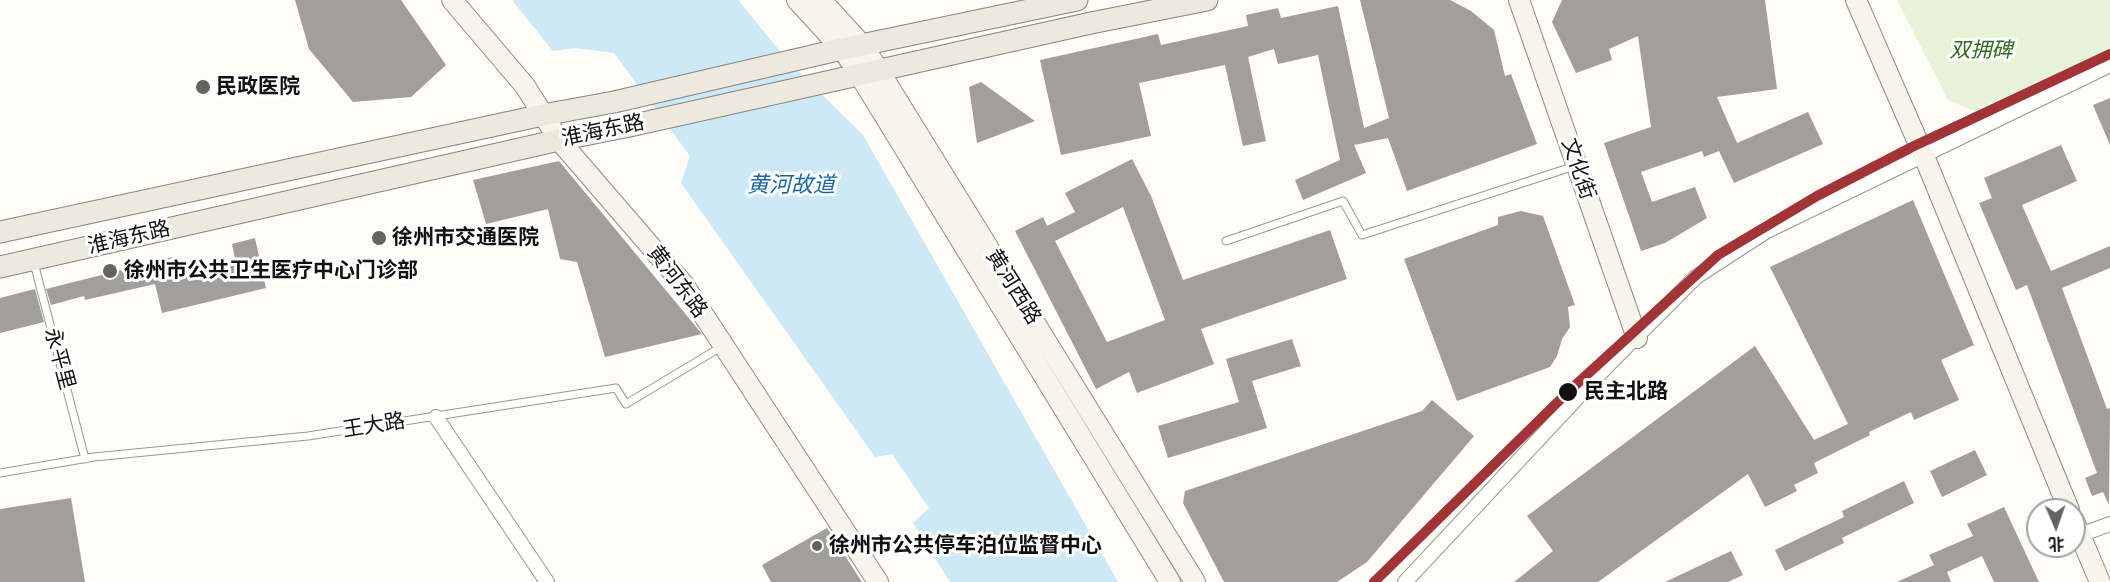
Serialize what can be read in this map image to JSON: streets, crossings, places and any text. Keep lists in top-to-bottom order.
{
  "streets": {
    "main road": ["淮海东路"],
    "street": ["文化街", "黄河东路", "黄河西路"],
    "lane": ["永平里", "王大路"]
  },
  "crossings": [
    ["淮海东路", "黄河东路"],
    ["淮海东路", "黄河西路"],
    ["淮海东路", "永平里"],
    ["黄河东路", "王大路"],
    ["永平里", "王大路"]
  ],
  "water": ["黄河故道"],
  "parks": ["双拥碑"],
  "places": [
    "民政医院",
    "徐州市交通医院",
    "徐州市公共卫生医疗中心门诊部",
    "民主北路",
    "徐州市公共停车泊位监督中心"
  ],
  "north": "bottom"
}
